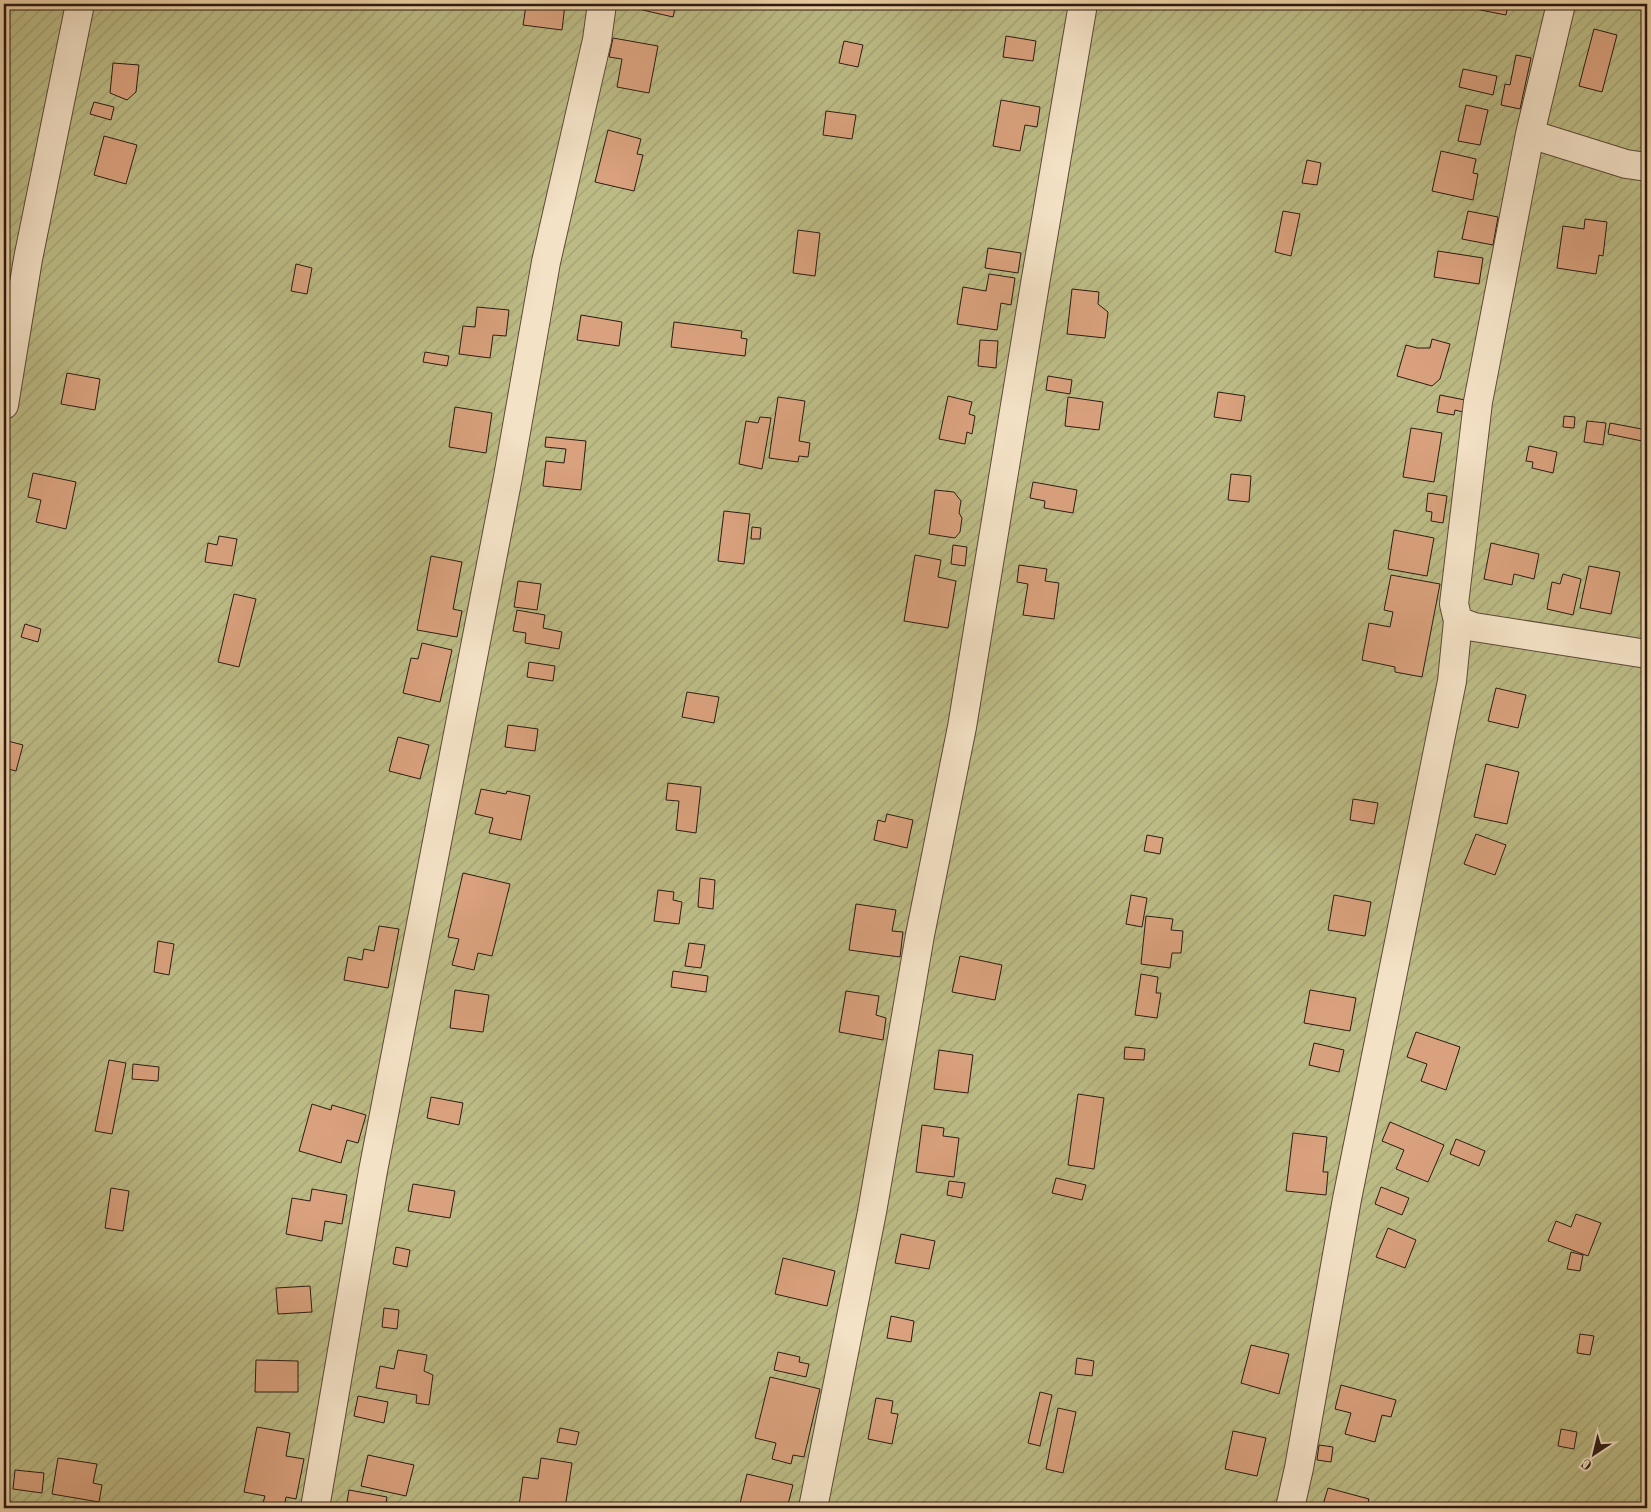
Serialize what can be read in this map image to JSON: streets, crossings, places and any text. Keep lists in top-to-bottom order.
{
  "north": "bottom left"
}
